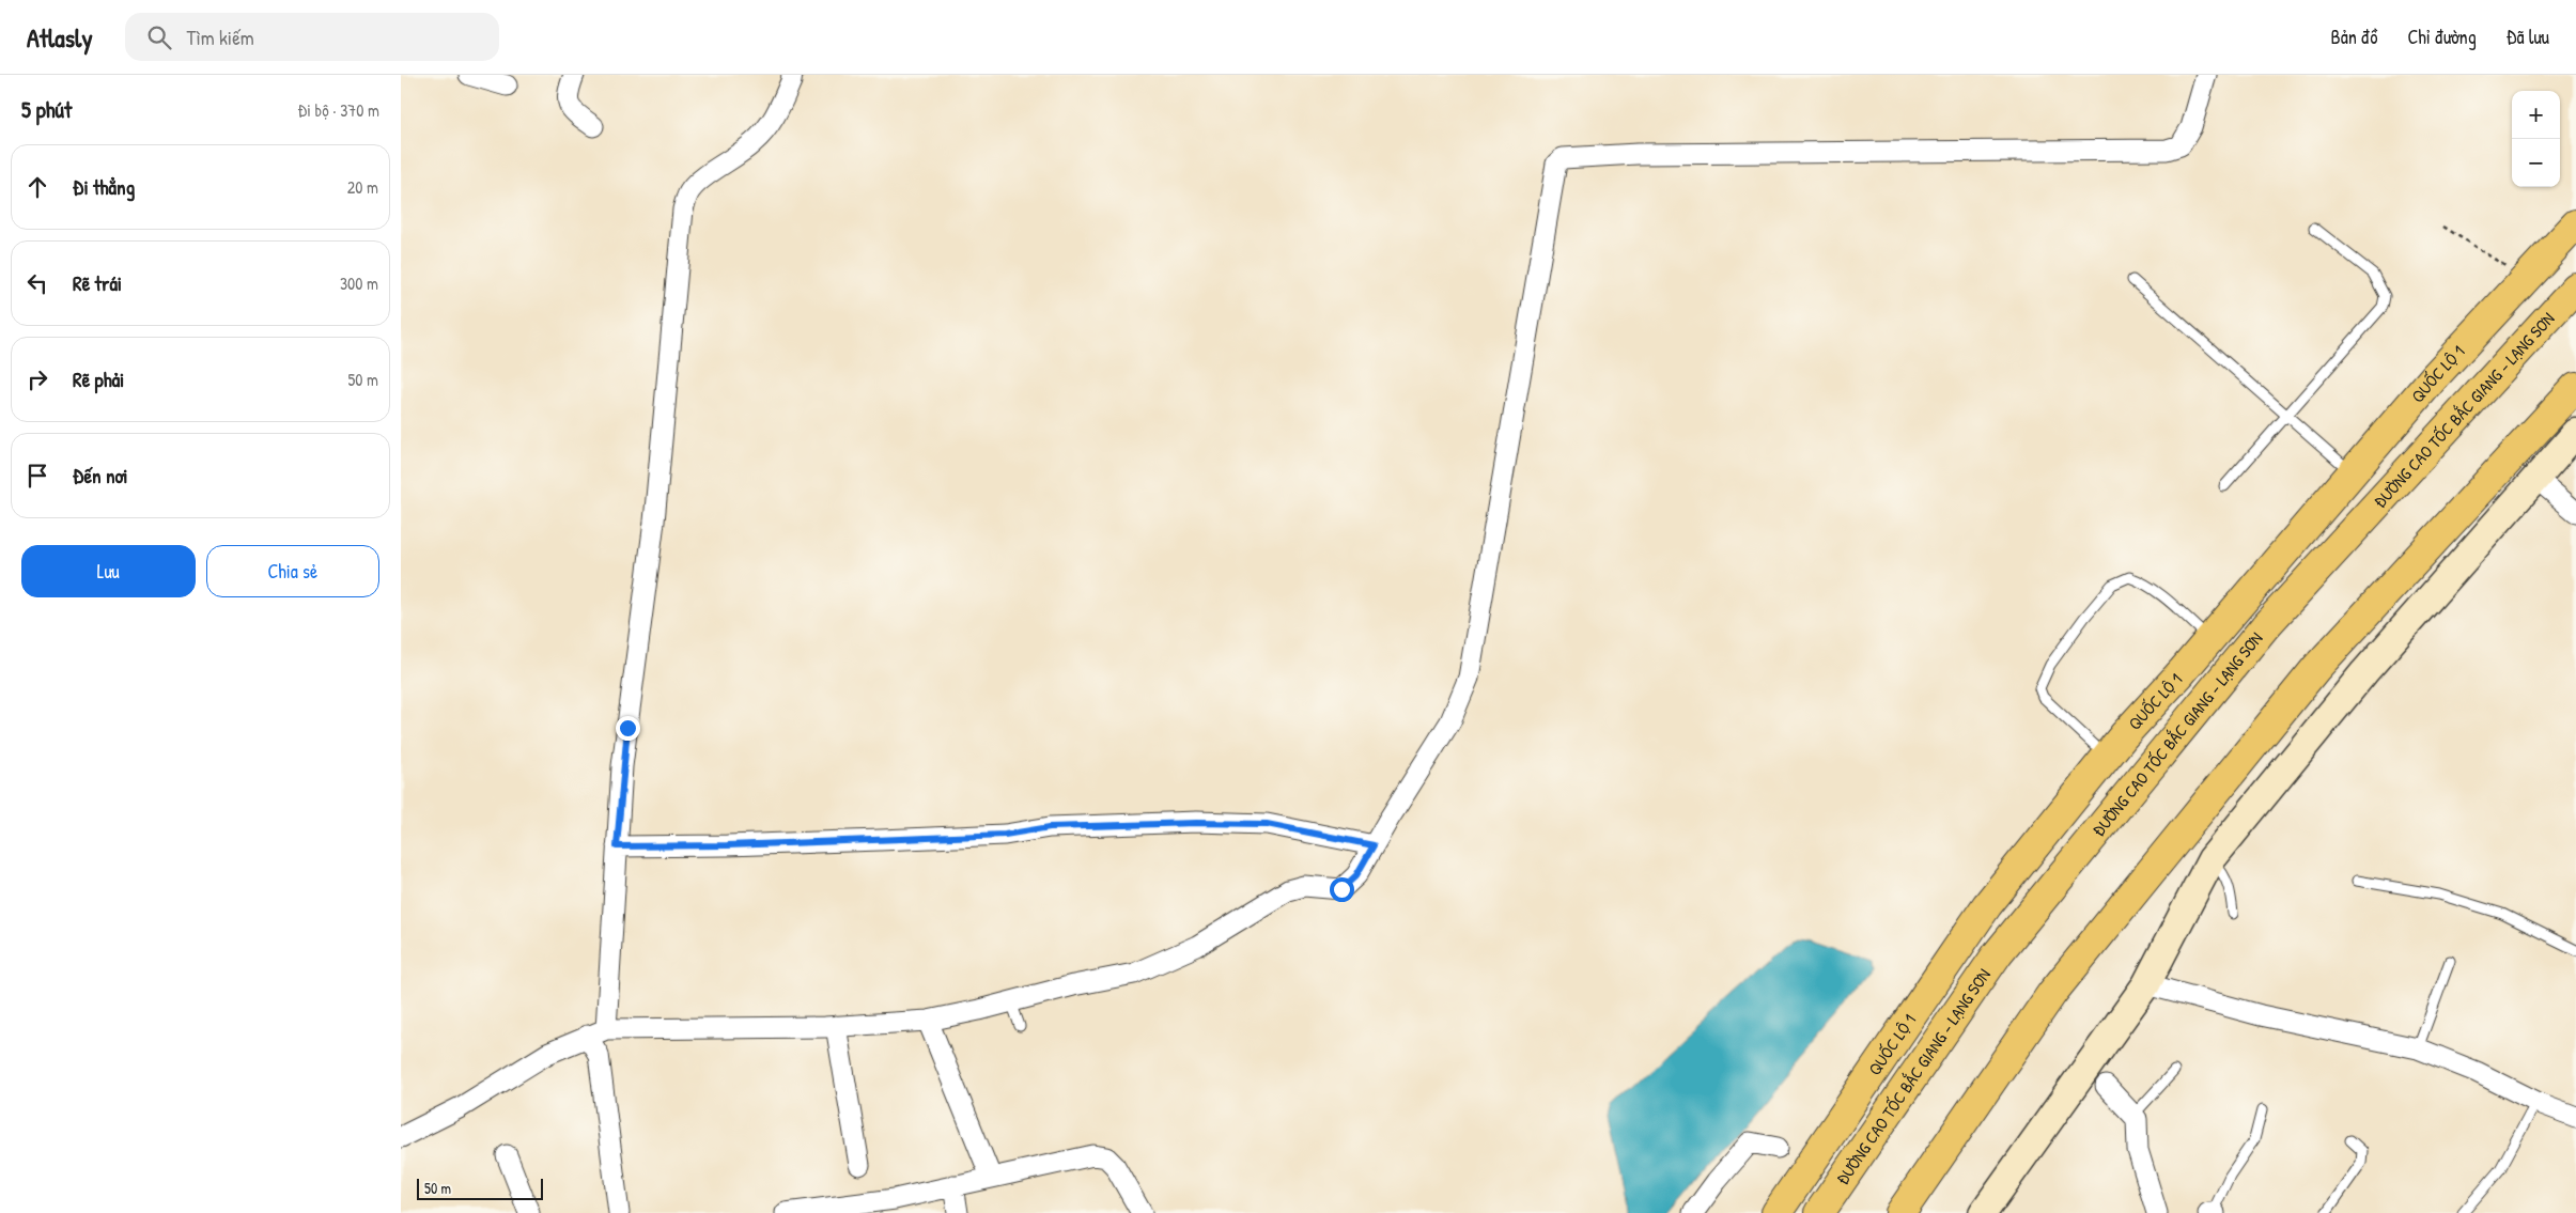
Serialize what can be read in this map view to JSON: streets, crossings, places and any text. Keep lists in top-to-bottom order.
{
  "streets": {
    "highway": ["QUỐC LỘ 1", "ĐƯỜNG CAO TỐC BẮC GIANG - LẠNG SƠN"]
  },
  "scale_bar": "50 m",
  "page": {
    "header": "Atlasly",
    "search": "Tìm kiếm",
    "nav": ["Bản đồ", "Chỉ đường", "Đã lưu"],
    "heading": ["5 phút", "Đi bộ · 370 m"],
    "map_buttons": ["+", "−"],
    "list": [
      ["Đi thẳng", "20 m"],
      ["Rẽ trái", "300 m"],
      ["Rẽ phải", "50 m"],
      "Đến nơi"
    ],
    "buttons": ["Lưu", "Chia sẻ"],
    "scale": "50 m"
  }
}
